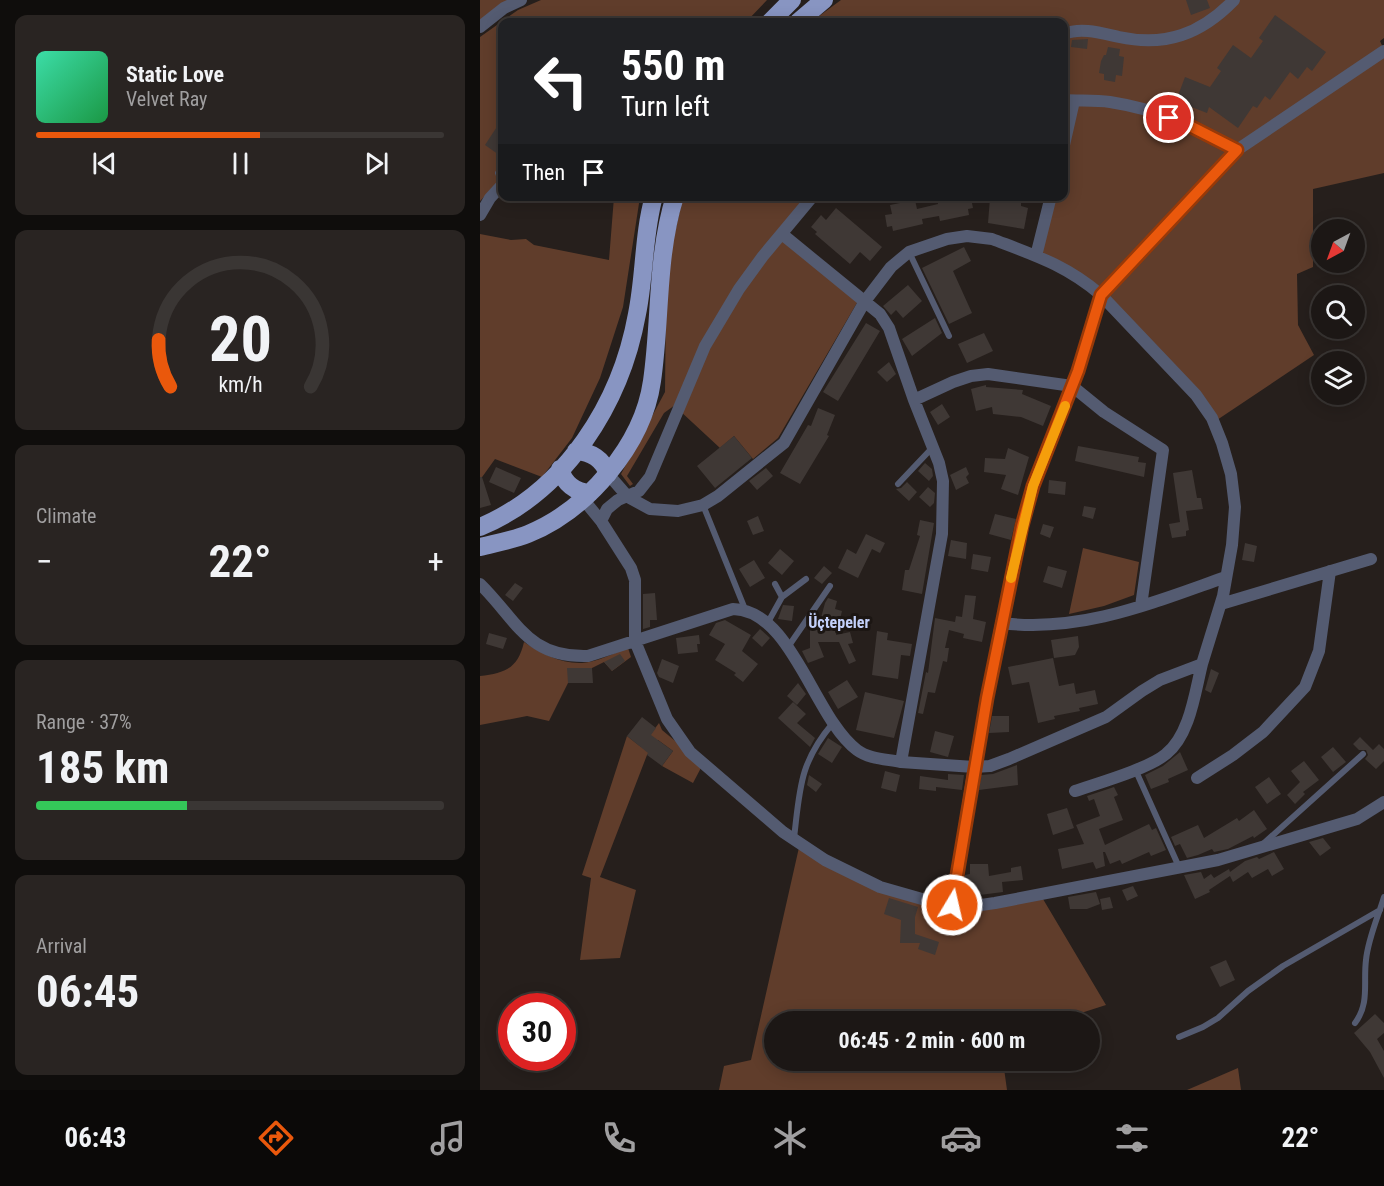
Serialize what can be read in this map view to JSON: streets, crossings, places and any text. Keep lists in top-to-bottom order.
{
  "districts": ["Üçtepeler"],
  "north": "bottom left",
  "page": {
    "turn": ["550 m", "Turn left"],
    "song": ["Static Love", "Velvet Ray"],
    "then": "Then",
    "tile": [
      "Climate",
      ["Range · 37%", "185 km"],
      ["Arrival", "06:45"]
    ],
    "heat": ["−", "22°", "+"],
    "limit": "30",
    "trip": "06:45 · 2 min · 600 m",
    "tabs": ["06:43", "22°"],
    "gauge": ["20", "km/h"]
  }
}
